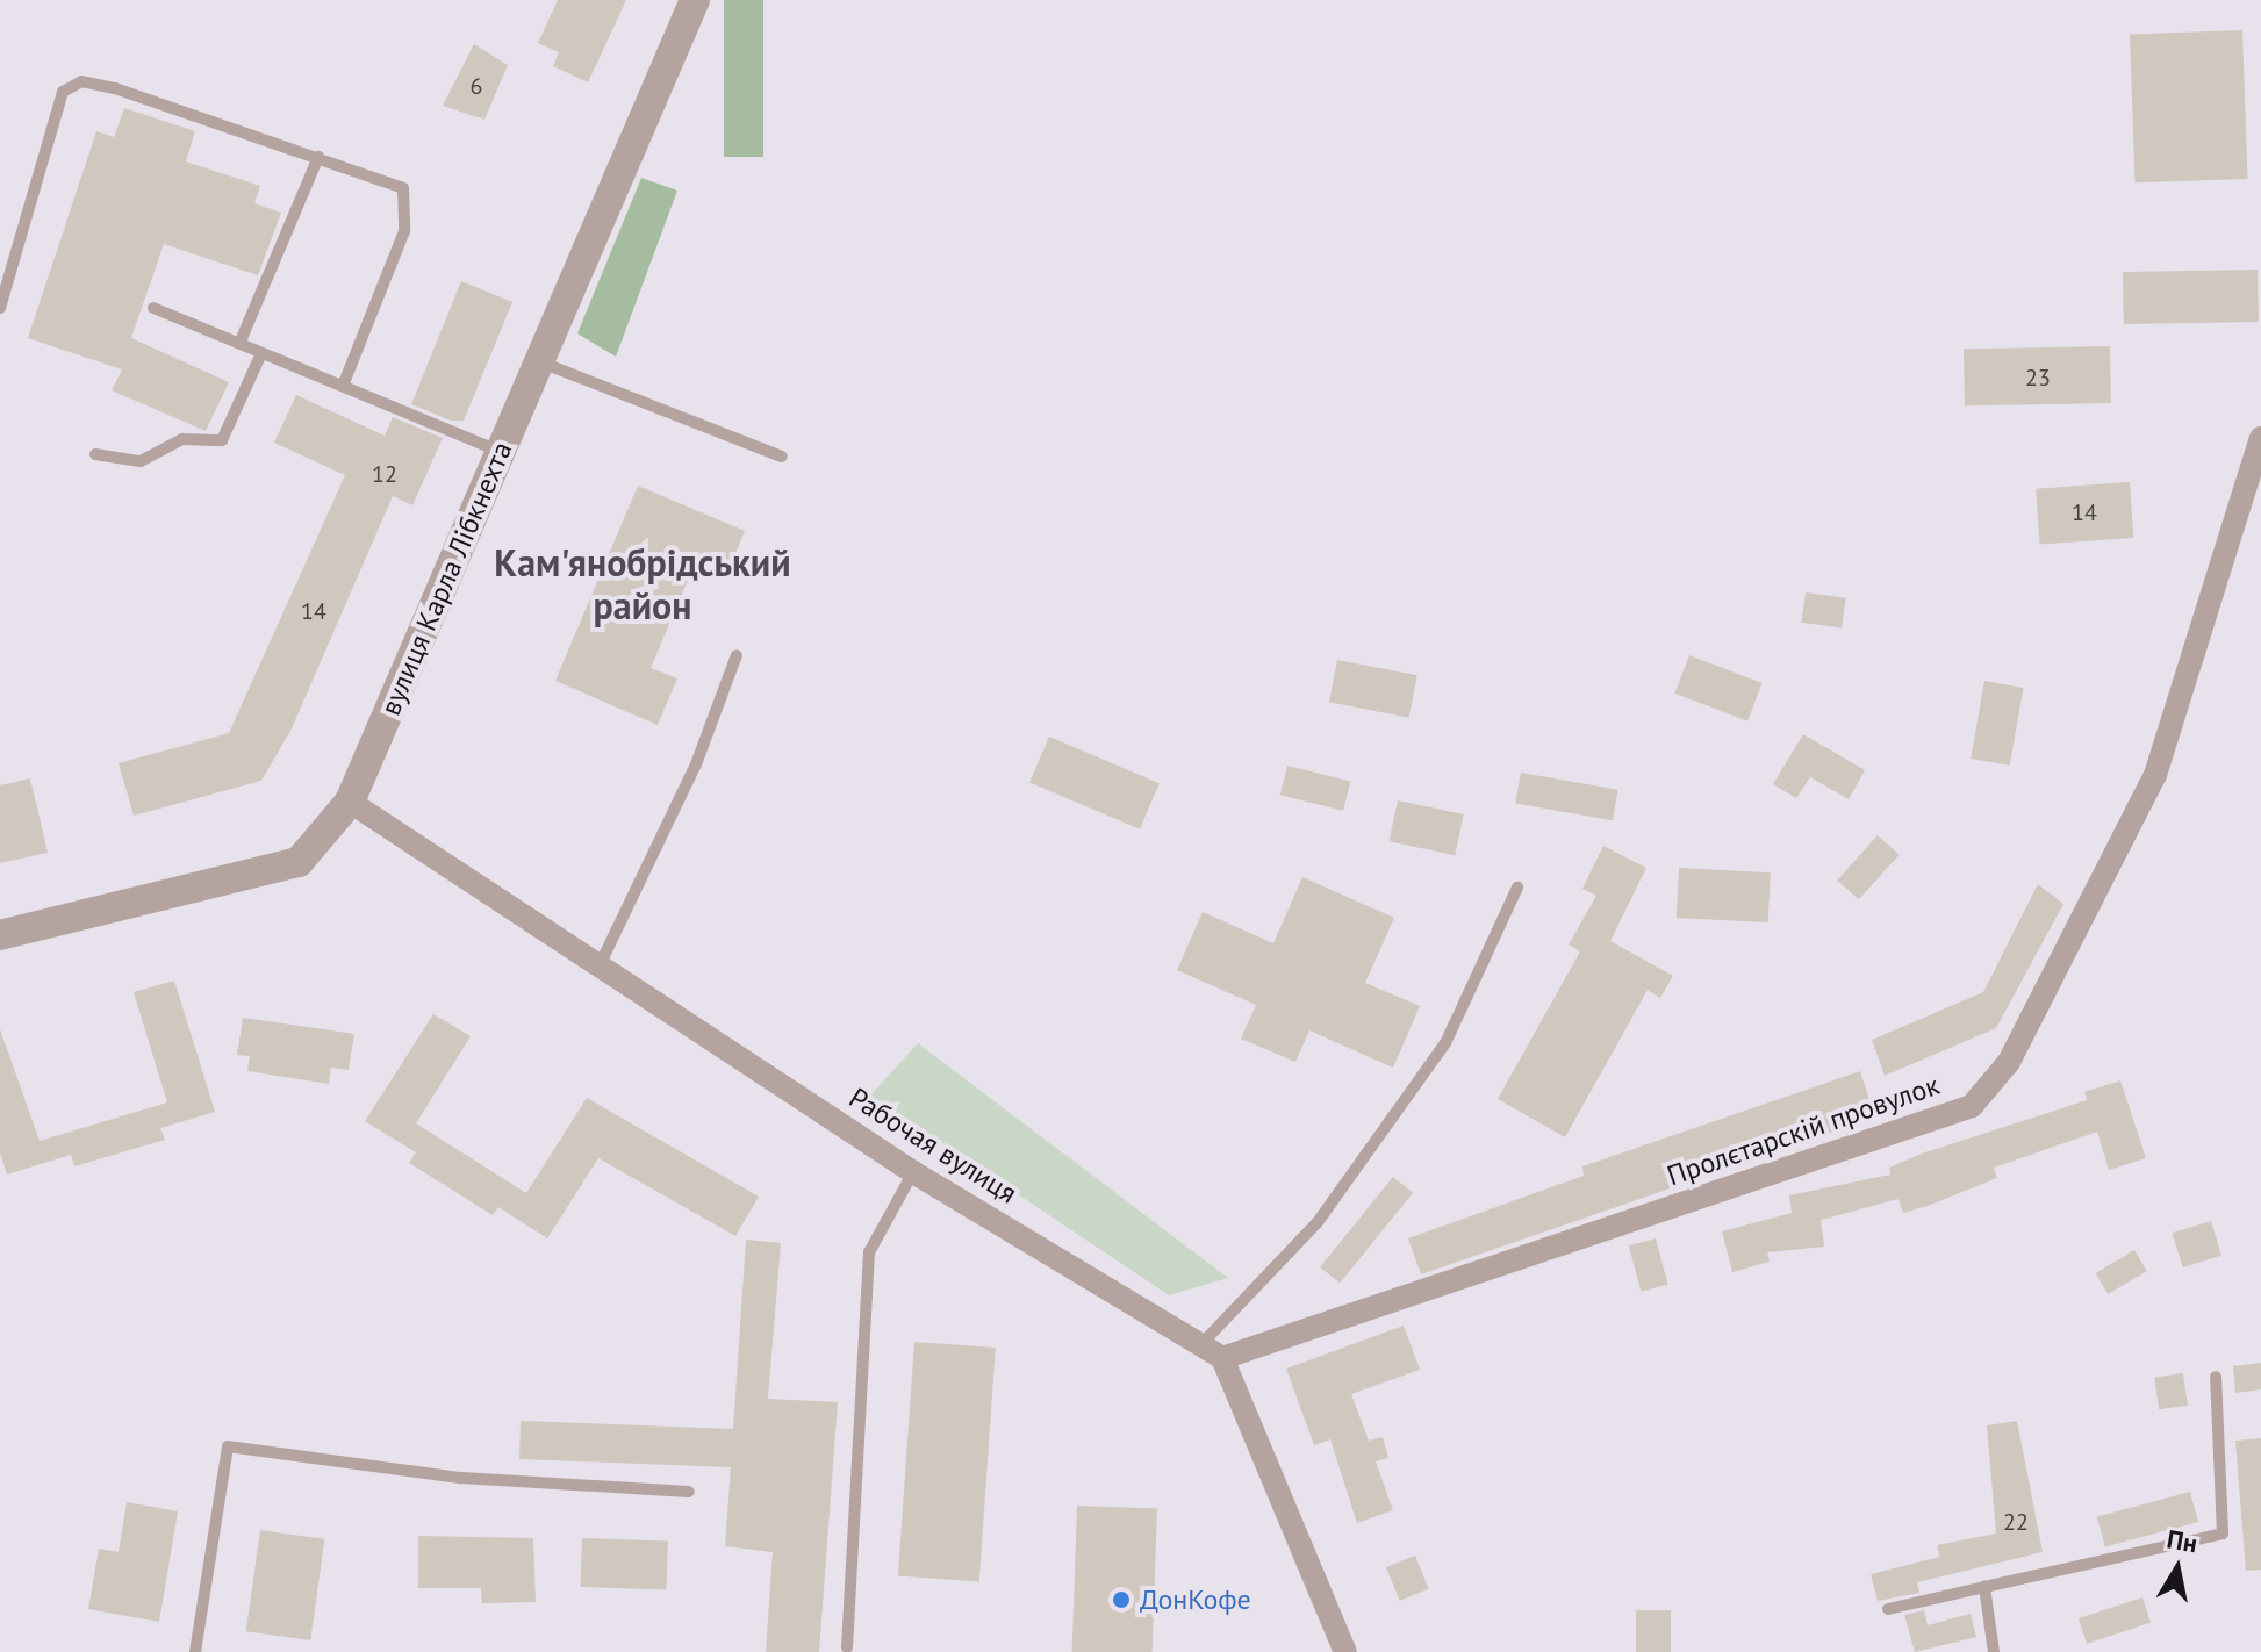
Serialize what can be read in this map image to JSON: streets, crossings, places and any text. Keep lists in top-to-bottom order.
{
  "streets": {
    "street": ["вулиця Карла Лібкнехта", "Пролєтарскій провулок", "Рабочая вулиця"]
  },
  "crossings": [
    ["вулиця Карла Лібкнехта", "Рабочая вулиця"],
    ["Пролєтарскій провулок", "Рабочая вулиця"]
  ],
  "districts": ["Кам'янобрідський район"],
  "places": ["ДонКофе"],
  "house_numbers": [
    "6",
    "23",
    "12",
    "14",
    "14",
    "22"
  ],
  "north": "top"
}
